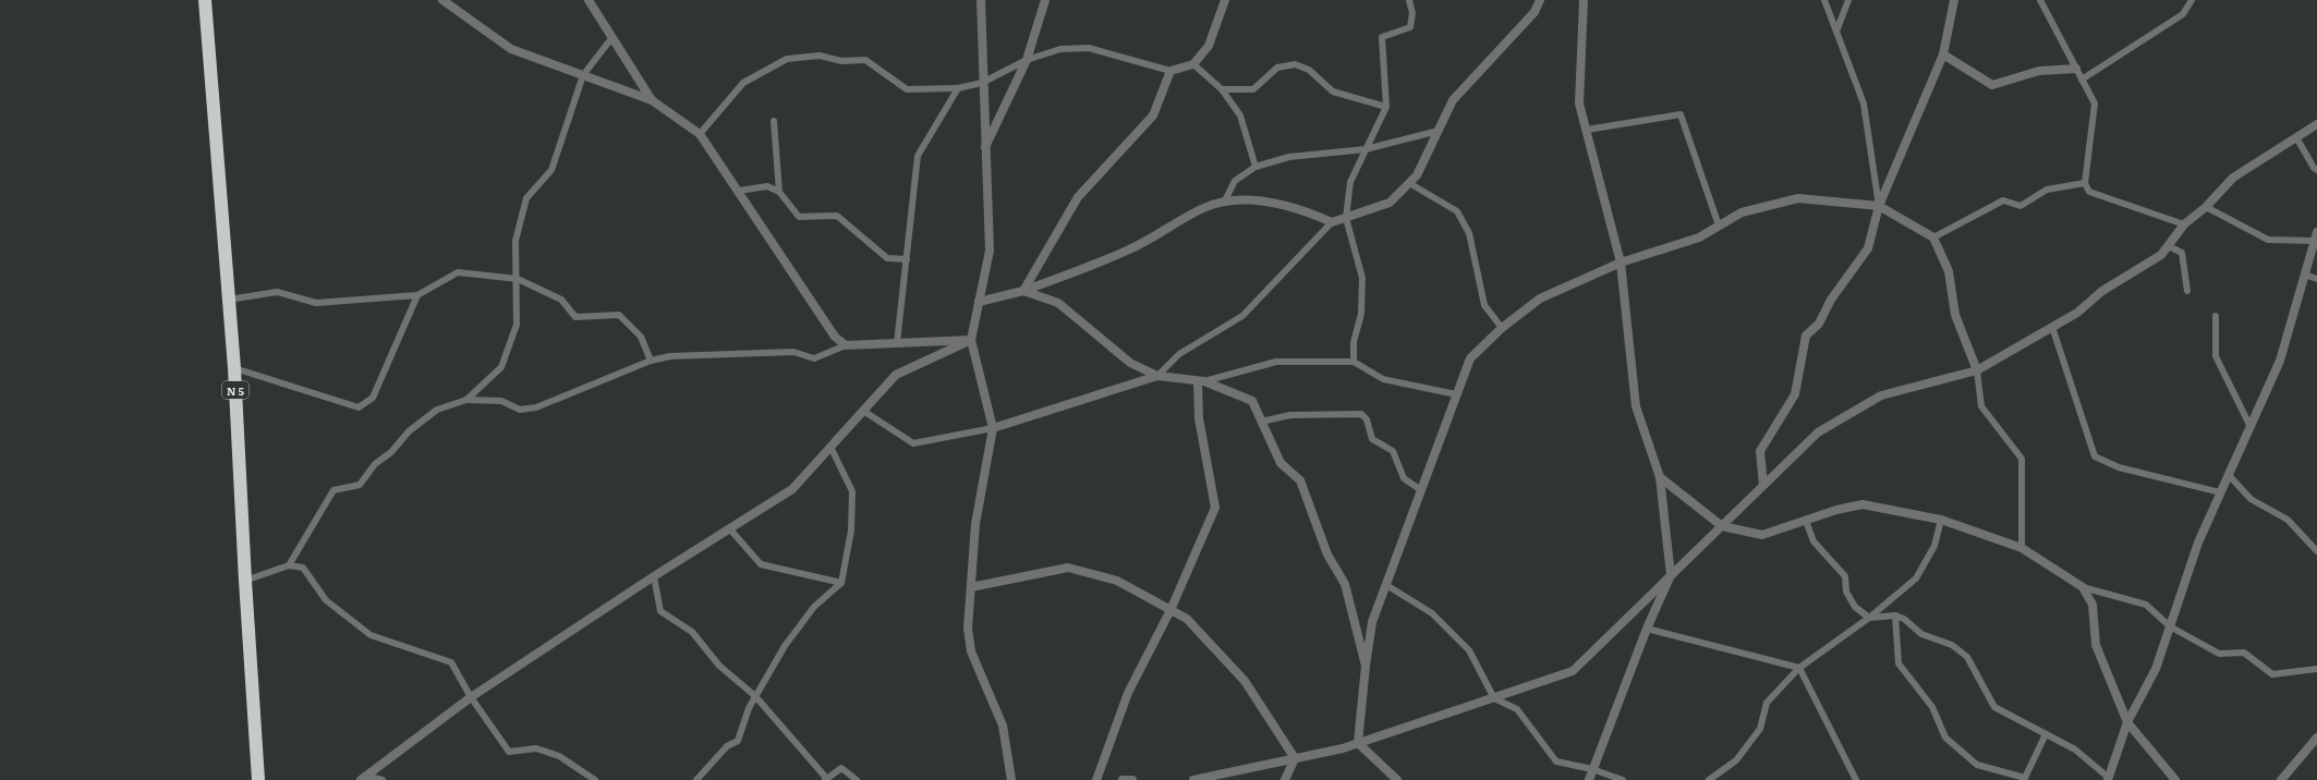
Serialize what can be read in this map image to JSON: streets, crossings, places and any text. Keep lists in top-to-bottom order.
{
  "streets": {
    "highway": ["N 5"]
  }
}
